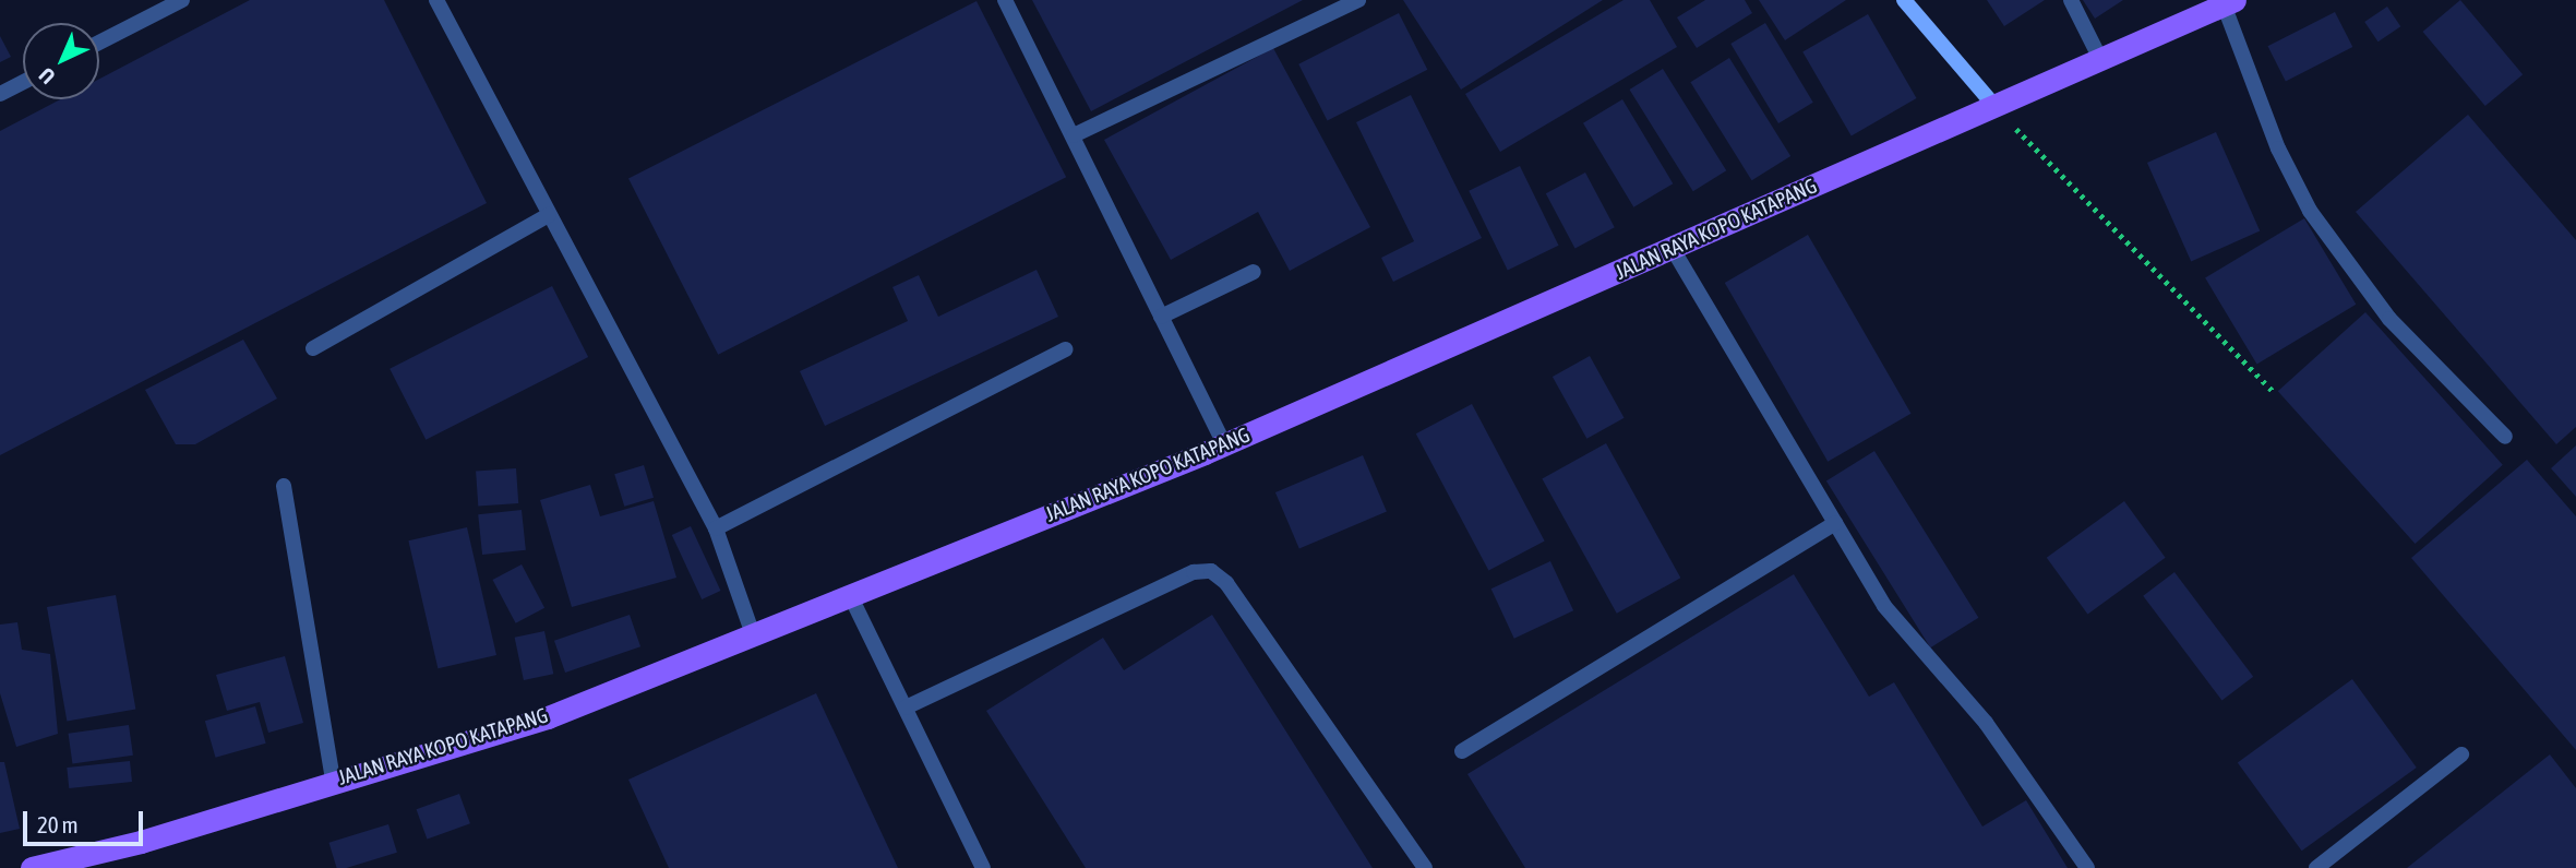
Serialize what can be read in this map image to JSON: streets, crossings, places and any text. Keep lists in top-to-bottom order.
{
  "streets": {
    "main road": ["JALAN RAYA KOPO KATAPANG"]
  },
  "scale_bar": "20 m",
  "north": "bottom left"
}
